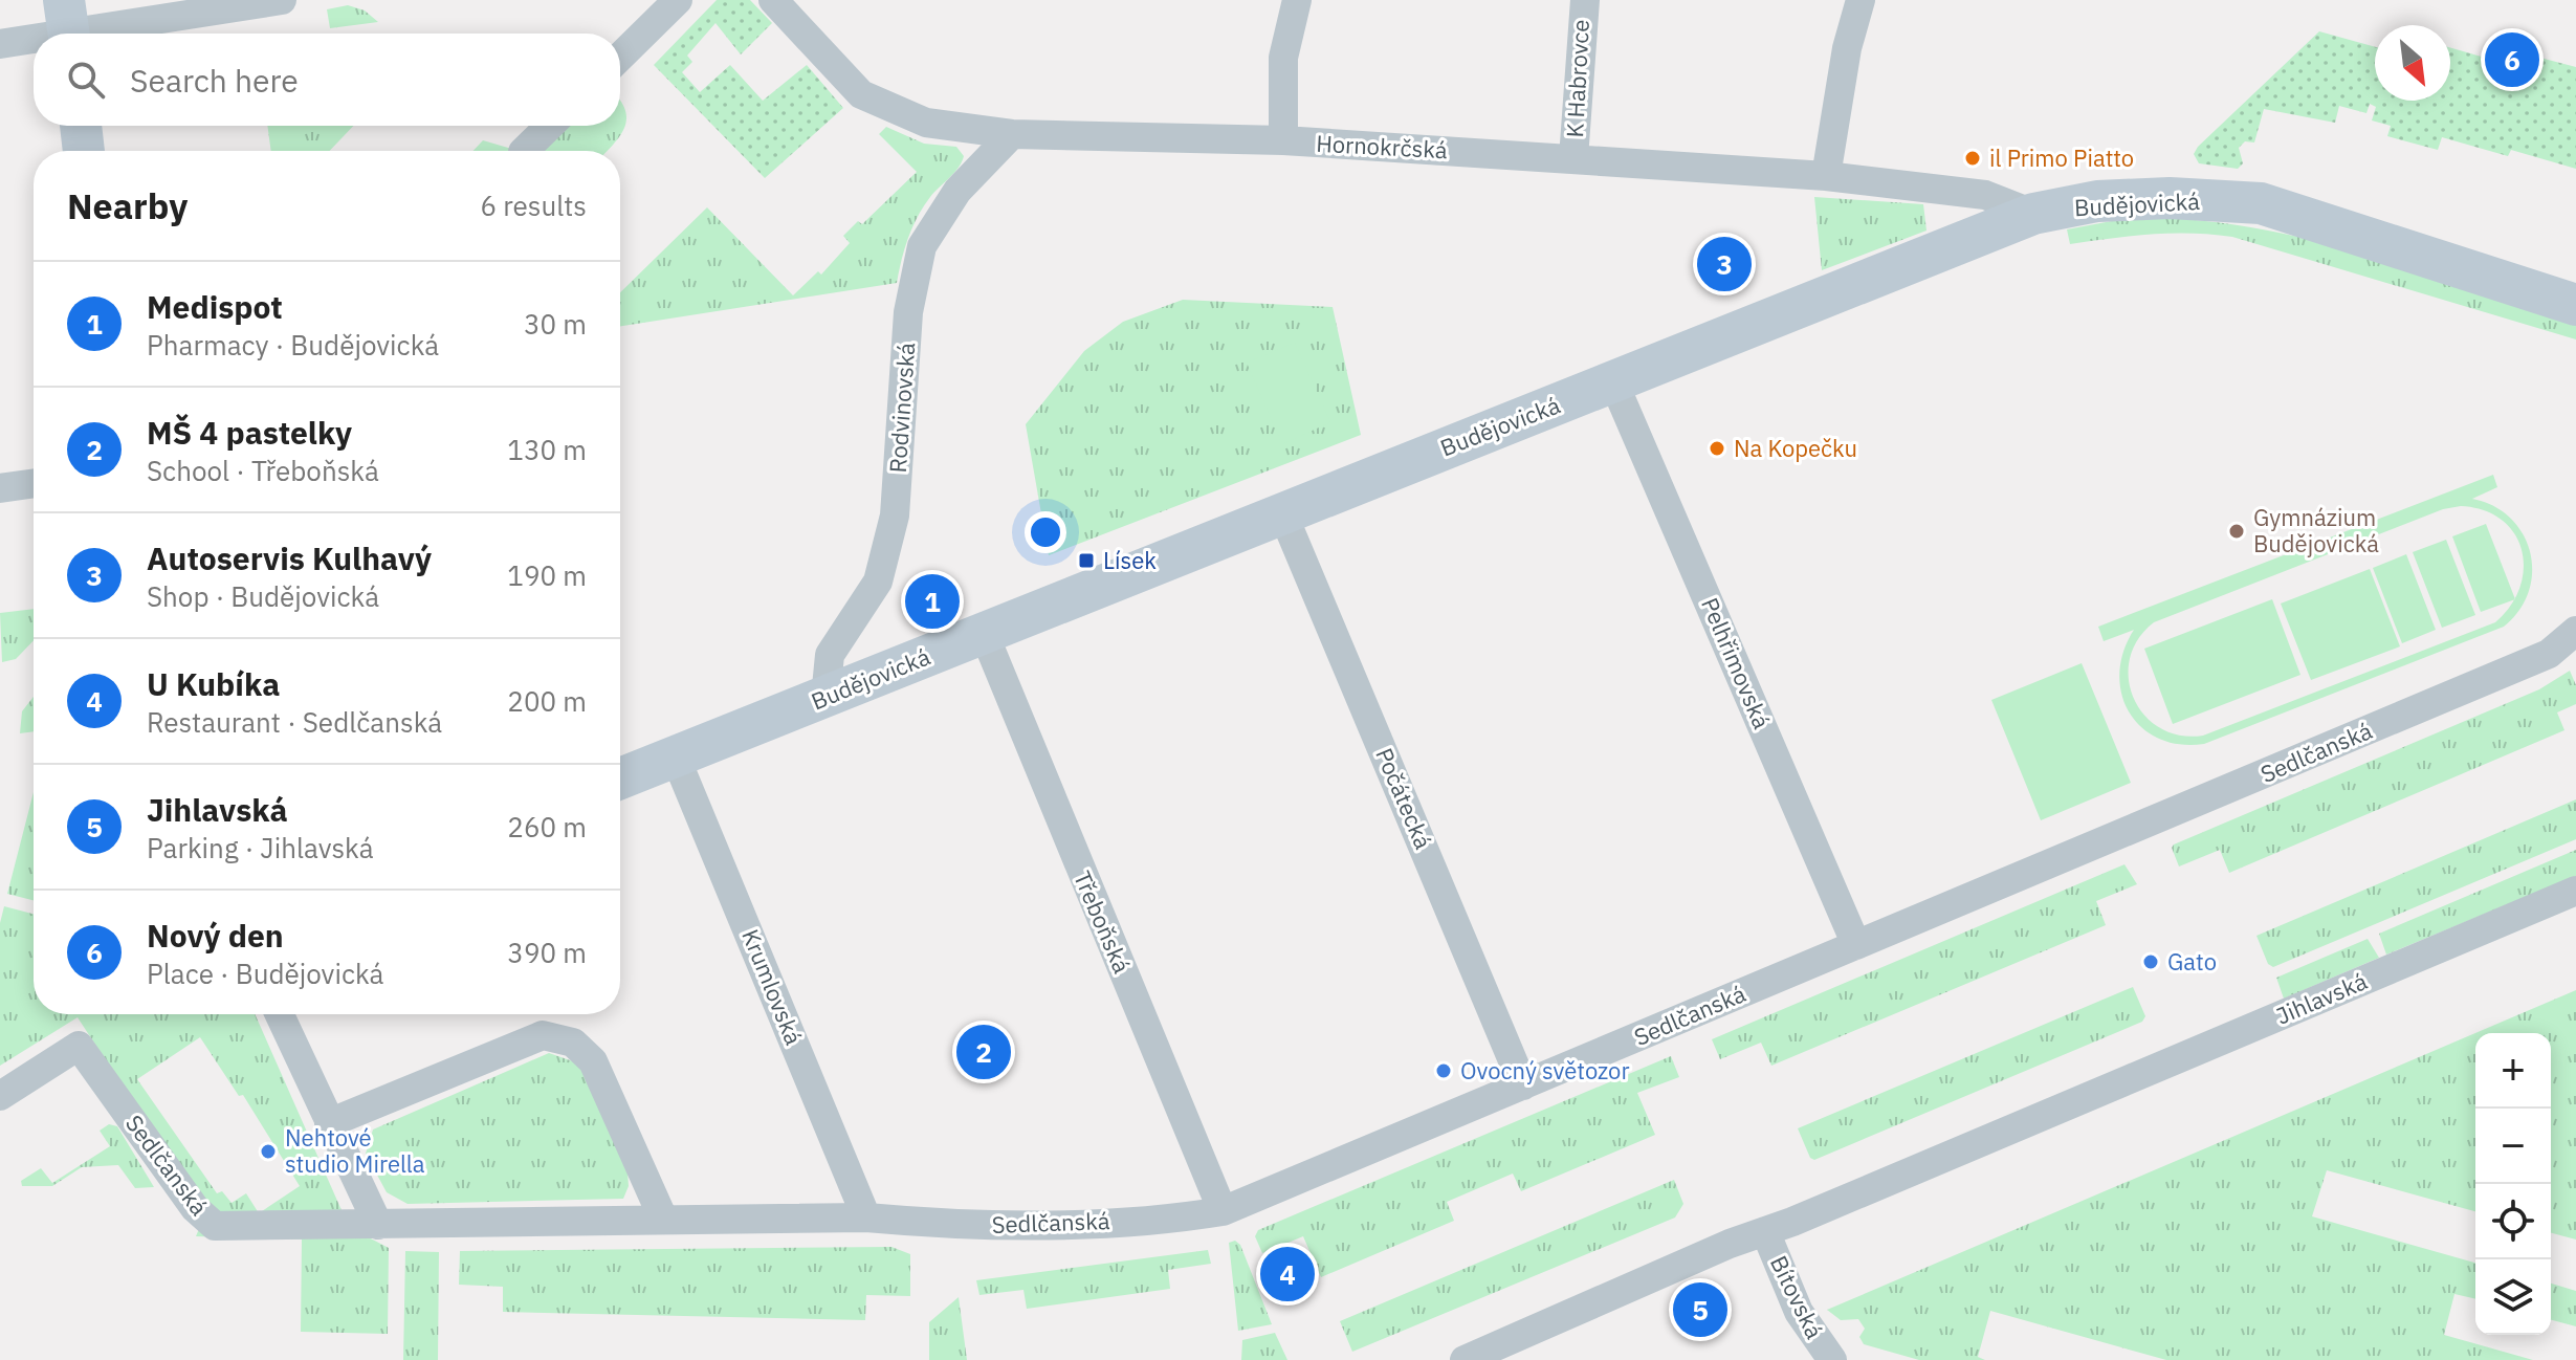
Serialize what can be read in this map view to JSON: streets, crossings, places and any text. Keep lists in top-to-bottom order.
{
  "streets": {
    "street": [
      "K Habrovce",
      "Hornokrčská",
      "Budějovická",
      "Rodvinovská",
      "Pelhřimovská",
      "Sedlčanská",
      "Počátecká",
      "Třeboňská",
      "Krumlovská",
      "Jihlavská",
      "Bítovská"
    ]
  },
  "crossings": [
    ["K Habrovce", "Hornokrčská"],
    ["Hornokrčská", "Budějovická"],
    ["Hornokrčská", "Rodvinovská"],
    ["Budějovická", "Rodvinovská"],
    ["Budějovická", "Pelhřimovská"],
    ["Budějovická", "Počátecká"],
    ["Budějovická", "Třeboňská"],
    ["Budějovická", "Krumlovská"],
    ["Pelhřimovská", "Sedlčanská"],
    ["Sedlčanská", "Počátecká"],
    ["Sedlčanská", "Třeboňská"],
    ["Sedlčanská", "Krumlovská"],
    ["Jihlavská", "Bítovská"]
  ],
  "places": {
    "other": [
      "il Primo Piatto",
      "Na Kopečku",
      "Gymnázium Budějovická",
      "Gato",
      "Ovocný světozor",
      "Nehtové studio Mirella"
    ],
    "transit": ["Lísek"]
  },
  "north": "bottom right",
  "page": {
    "pins": [
      "6",
      "3",
      "1",
      "2",
      "4",
      "5"
    ],
    "search": "Search here",
    "heading": ["Nearby", "6 results"],
    "list": [
      {
        "mark": "1",
        "name": "Medispot",
        "note": "Pharmacy · Budějovická",
        "value": "30 m"
      },
      {
        "mark": "2",
        "name": "MŠ 4 pastelky",
        "note": "School · Třeboňská",
        "value": "130 m"
      },
      {
        "mark": "3",
        "name": "Autoservis Kulhavý",
        "note": "Shop · Budějovická",
        "value": "190 m"
      },
      {
        "mark": "4",
        "name": "U Kubíka",
        "note": "Restaurant · Sedlčanská",
        "value": "200 m"
      },
      {
        "mark": "5",
        "name": "Jihlavská",
        "note": "Parking · Jihlavská",
        "value": "260 m"
      },
      {
        "mark": "6",
        "name": "Nový den",
        "note": "Place · Budějovická",
        "value": "390 m"
      }
    ],
    "map_buttons": ["+", "−"]
  }
}
